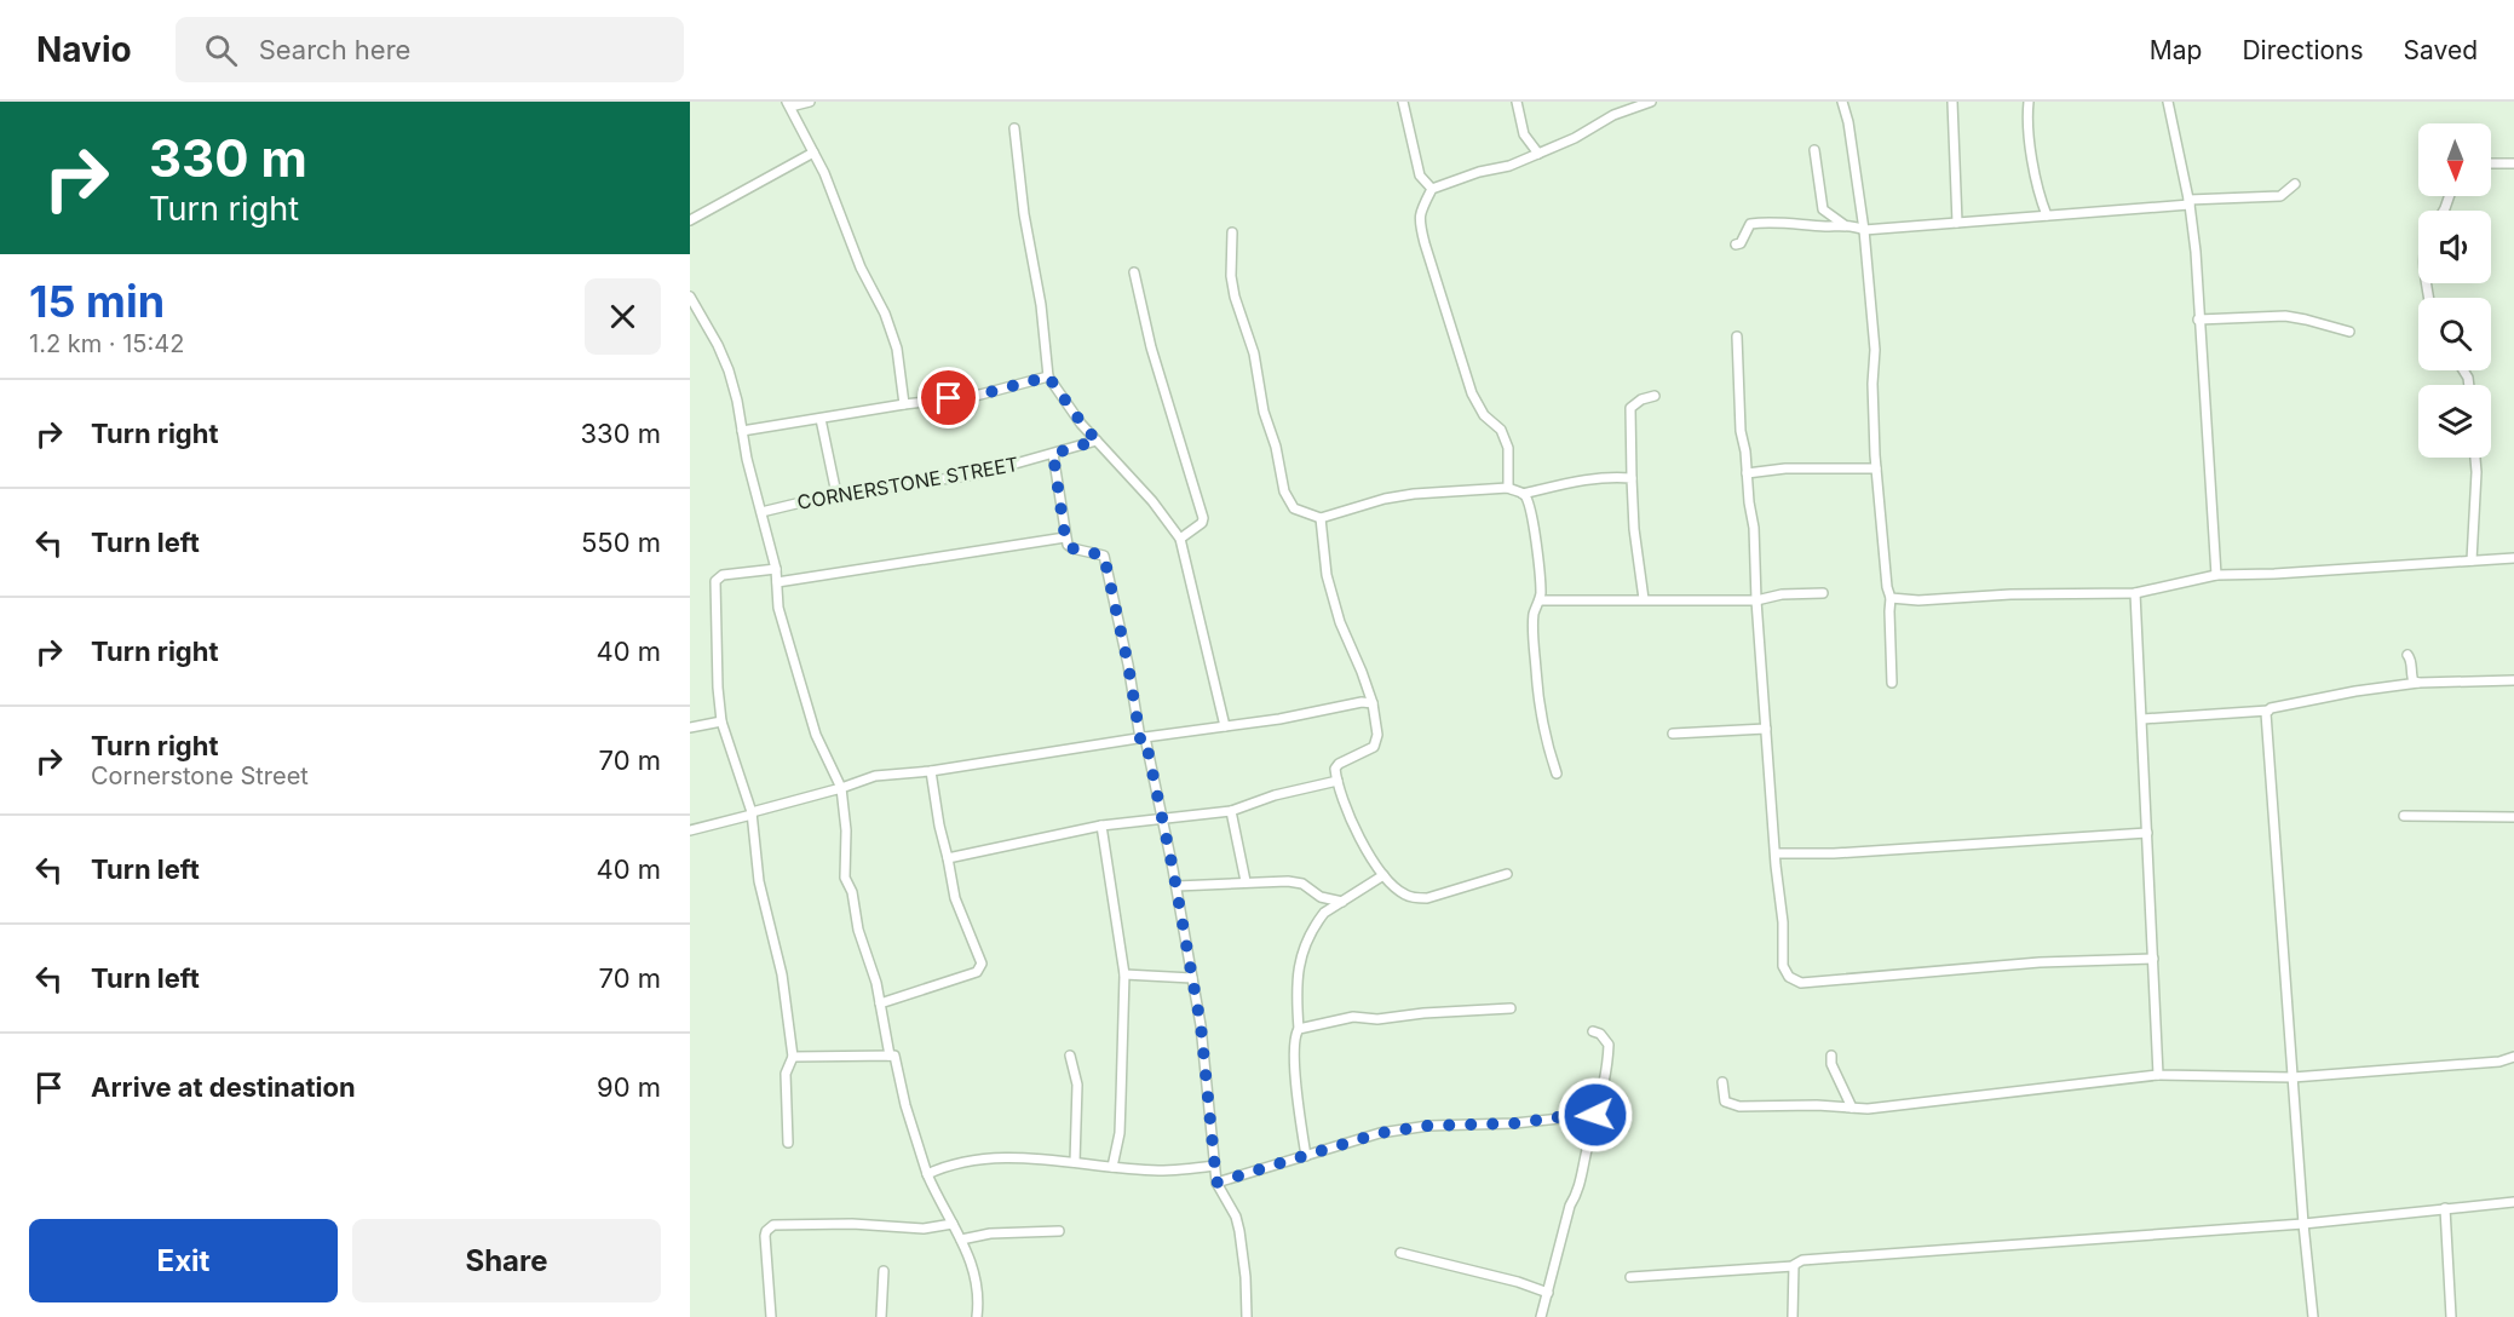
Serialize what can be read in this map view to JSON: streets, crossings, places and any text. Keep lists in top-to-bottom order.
{
  "streets": {
    "street": ["CORNERSTONE STREET"]
  },
  "north": "bottom",
  "page": {
    "header": "Navio",
    "search": "Search here",
    "nav": ["Map", "Directions", "Saved"],
    "turn": ["330 m", "Turn right"],
    "heading": ["15 min", "1.2 km · 15:42"],
    "list": [
      {
        "name": "Turn right",
        "value": "330 m"
      },
      {
        "name": "Turn left",
        "value": "550 m"
      },
      {
        "name": "Turn right",
        "value": "40 m"
      },
      {
        "name": "Turn right",
        "note": "Cornerstone Street",
        "value": "70 m"
      },
      {
        "name": "Turn left",
        "value": "40 m"
      },
      {
        "name": "Turn left",
        "value": "70 m"
      },
      {
        "name": "Arrive at destination",
        "value": "90 m"
      }
    ],
    "buttons": ["Exit", "Share"]
  }
}
